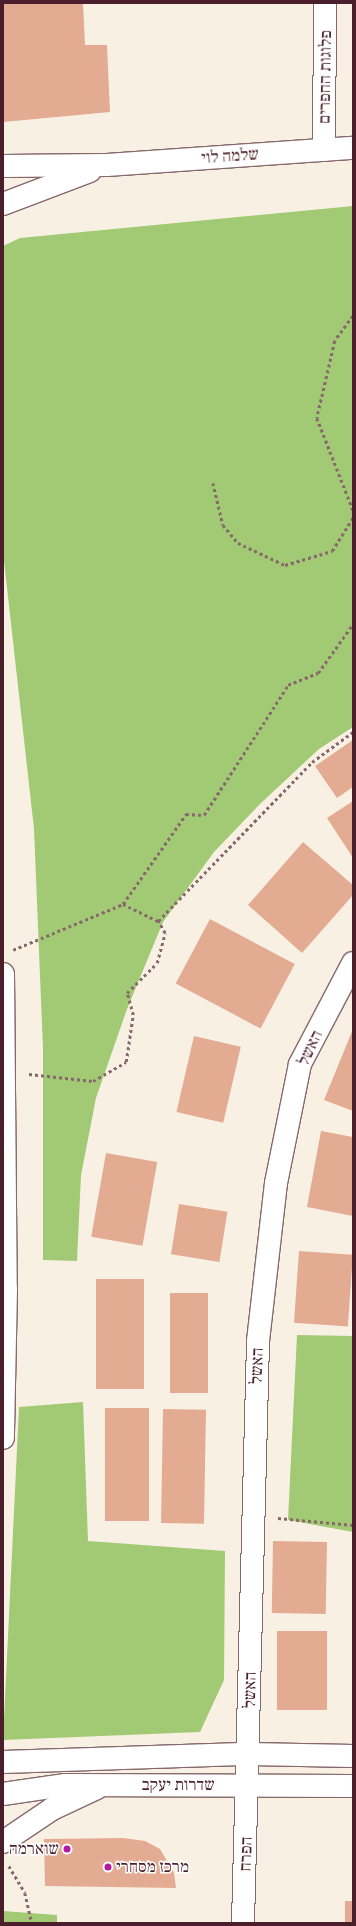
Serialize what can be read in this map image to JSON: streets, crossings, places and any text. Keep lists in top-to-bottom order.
{
  "streets": {
    "street": [
      "פלוגות החפרים",
      "שלמה לוי",
      "האשל",
      "שדרות יעקב",
      "הפרח"
    ]
  },
  "crossings": [
    ["פלוגות החפרים", "שלמה לוי"],
    ["האשל", "שדרות יעקב"],
    ["האשל", "הפרח"],
    ["שדרות יעקב", "הפרח"]
  ],
  "places": ["שוארמה", "מרכז מסחרי"]
}
